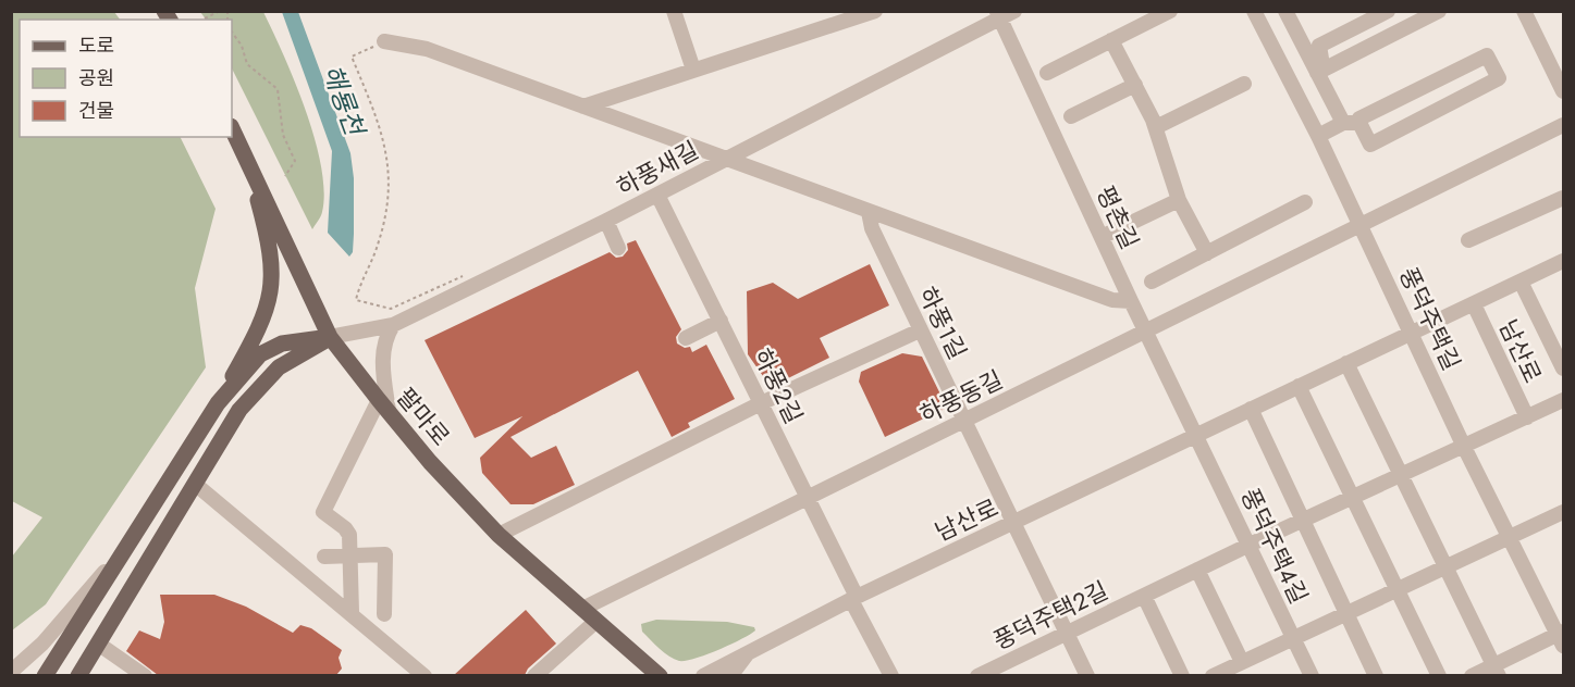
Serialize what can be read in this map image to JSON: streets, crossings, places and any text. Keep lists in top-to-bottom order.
{
  "streets": {
    "main road": ["팔마로"],
    "street": [
      "하풍새길",
      "평촌길",
      "풍덕주택길",
      "하풍1길",
      "남산로",
      "하풍2길",
      "하풍동길",
      "풍덕주택4길",
      "풍덕주택2길"
    ]
  },
  "crossings": [
    ["하풍새길", "평촌길"],
    ["하풍새길", "하풍2길"],
    ["하풍새길", "팔마로"],
    ["평촌길", "남산로"],
    ["평촌길", "하풍동길"],
    ["평촌길", "풍덕주택4길"],
    ["풍덕주택길", "남산로"],
    ["풍덕주택길", "하풍동길"],
    ["풍덕주택길", "풍덕주택2길"],
    ["하풍1길", "남산로"],
    ["하풍1길", "하풍동길"],
    ["하풍1길", "풍덕주택2길"],
    ["남산로", "하풍2길"],
    ["남산로", "풍덕주택4길"],
    ["남산로", "풍덕주택2길"],
    ["하풍2길", "하풍동길"],
    ["하풍동길", "팔마로"],
    ["풍덕주택4길", "풍덕주택2길"]
  ],
  "water": ["해룡천"],
  "legend": ["도로", "공원", "건물"]
}
